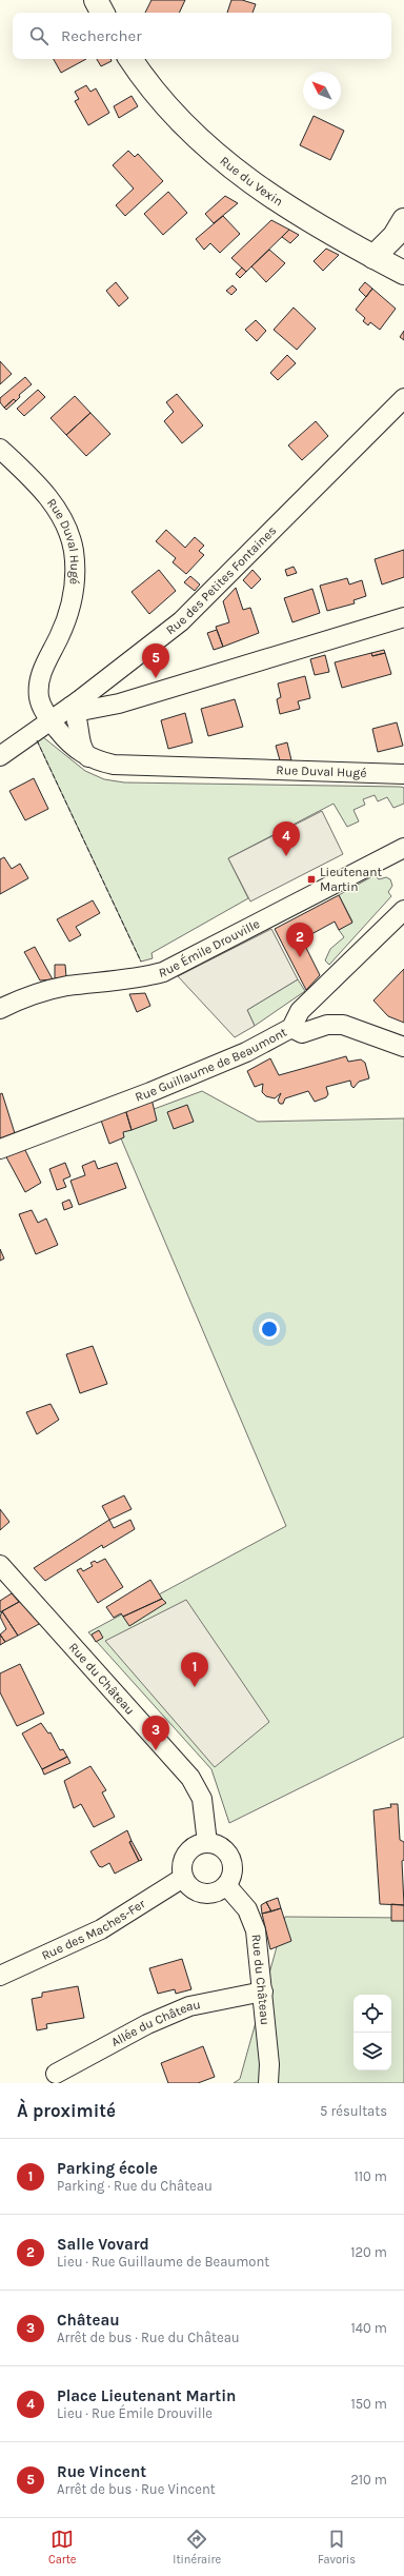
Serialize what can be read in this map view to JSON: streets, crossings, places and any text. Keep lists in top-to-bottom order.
{
  "streets": {
    "main road": ["Rue du Vexin"],
    "street": [
      "Rue Duval Hugé",
      "Rue des Petites Fontaines",
      "Rue Émile Drouville",
      "Rue Guillaume de Beaumont",
      "Rue du Château",
      "Rue des Maches-Fer",
      "Allée du Château"
    ]
  },
  "crossings": [
    ["Rue Duval Hugé", "Rue des Petites Fontaines"],
    ["Rue du Château", "Rue des Maches-Fer"],
    ["Rue du Château", "Allée du Château"]
  ],
  "places": {
    "transit": ["Lieutenant Martin"]
  },
  "north": "top left",
  "page": {
    "search": "Rechercher",
    "pins": [
      "5",
      "4",
      "2",
      "1",
      "3"
    ],
    "heading": ["À proximité", "5 résultats"],
    "list": [
      {
        "mark": "1",
        "name": "Parking école",
        "note": "Parking · Rue du Château",
        "value": "110 m"
      },
      {
        "mark": "2",
        "name": "Salle Vovard",
        "note": "Lieu · Rue Guillaume de Beaumont",
        "value": "120 m"
      },
      {
        "mark": "3",
        "name": "Château",
        "note": "Arrêt de bus · Rue du Château",
        "value": "140 m"
      },
      {
        "mark": "4",
        "name": "Place Lieutenant Martin",
        "note": "Lieu · Rue Émile Drouville",
        "value": "150 m"
      },
      {
        "mark": "5",
        "name": "Rue Vincent",
        "note": "Arrêt de bus · Rue Vincent",
        "value": "210 m"
      }
    ],
    "nav": ["Carte", "Itinéraire", "Favoris"]
  }
}
